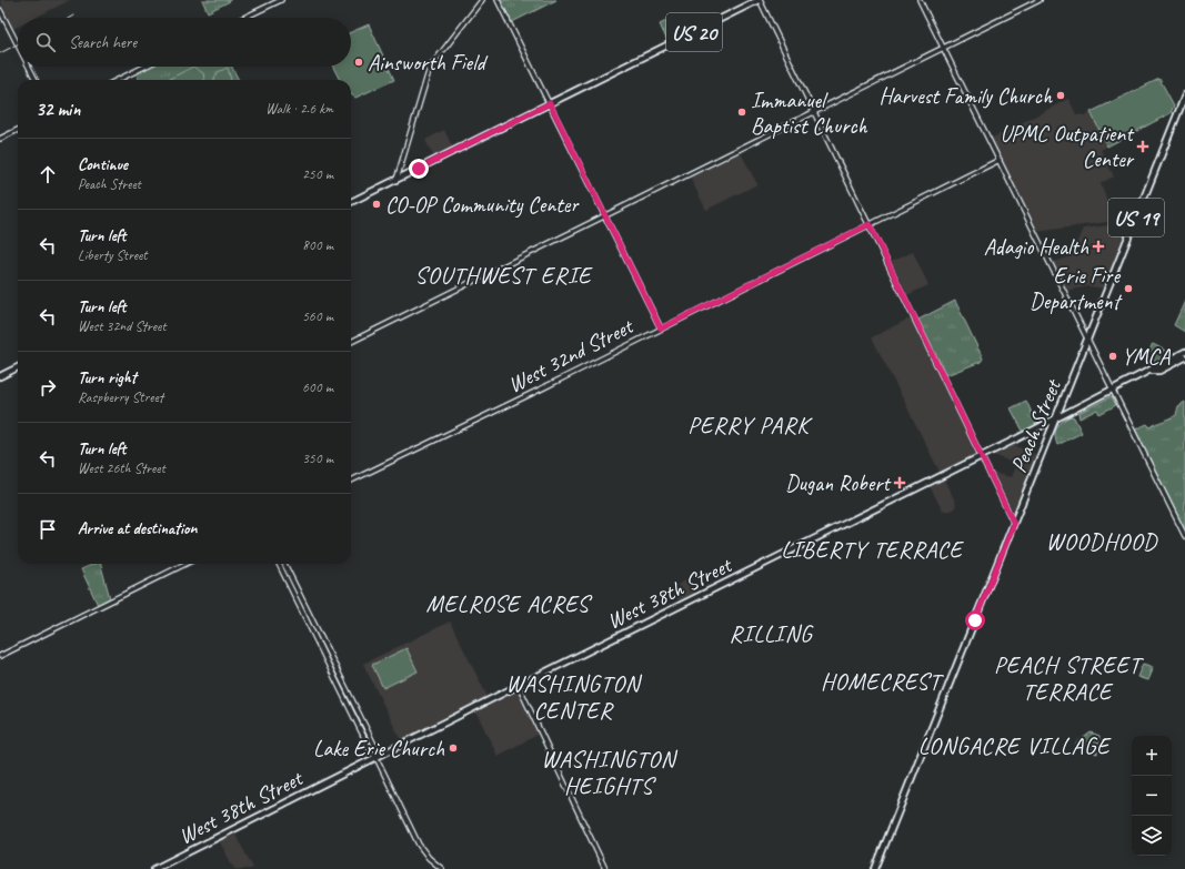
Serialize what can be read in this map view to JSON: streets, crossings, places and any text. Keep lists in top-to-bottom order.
{
  "streets": {
    "main road": [
      "US 20",
      "US 19",
      "Peach Street",
      "West 38th Street"
    ],
    "street": ["West 32nd Street"]
  },
  "crossings": [
    ["Peach Street", "West 38th Street"]
  ],
  "districts": [
    "SOUTHWEST ERIE",
    "PERRY PARK",
    "WOODHOOD",
    "LIBERTY TERRACE",
    "MELROSE ACRES",
    "RILLING",
    "PEACH STREET TERRACE",
    "HOMECREST",
    "WASHINGTON CENTER",
    "LONGACRE VILLAGE",
    "WASHINGTON HEIGHTS"
  ],
  "places": {
    "other": [
      "Ainsworth Field",
      "Harvest Family Church",
      "Immanuel Baptist Church",
      "CO-OP Community Center",
      "Erie Fire Department",
      "YMCA",
      "Lake Erie Church"
    ],
    "health": ["UPMC Outpatient Center", "Adagio Health", "Dugan Robert"]
  },
  "page": {
    "search": "Search here",
    "heading": ["32 min", "Walk · 2.6 km"],
    "list": [
      ["Continue", "Peach Street", "250 m"],
      ["Turn left", "Liberty Street", "800 m"],
      ["Turn left", "West 32nd Street", "560 m"],
      ["Turn right", "Raspberry Street", "600 m"],
      ["Turn left", "West 26th Street", "350 m"],
      "Arrive at destination"
    ],
    "map_buttons": ["+", "−"]
  }
}
